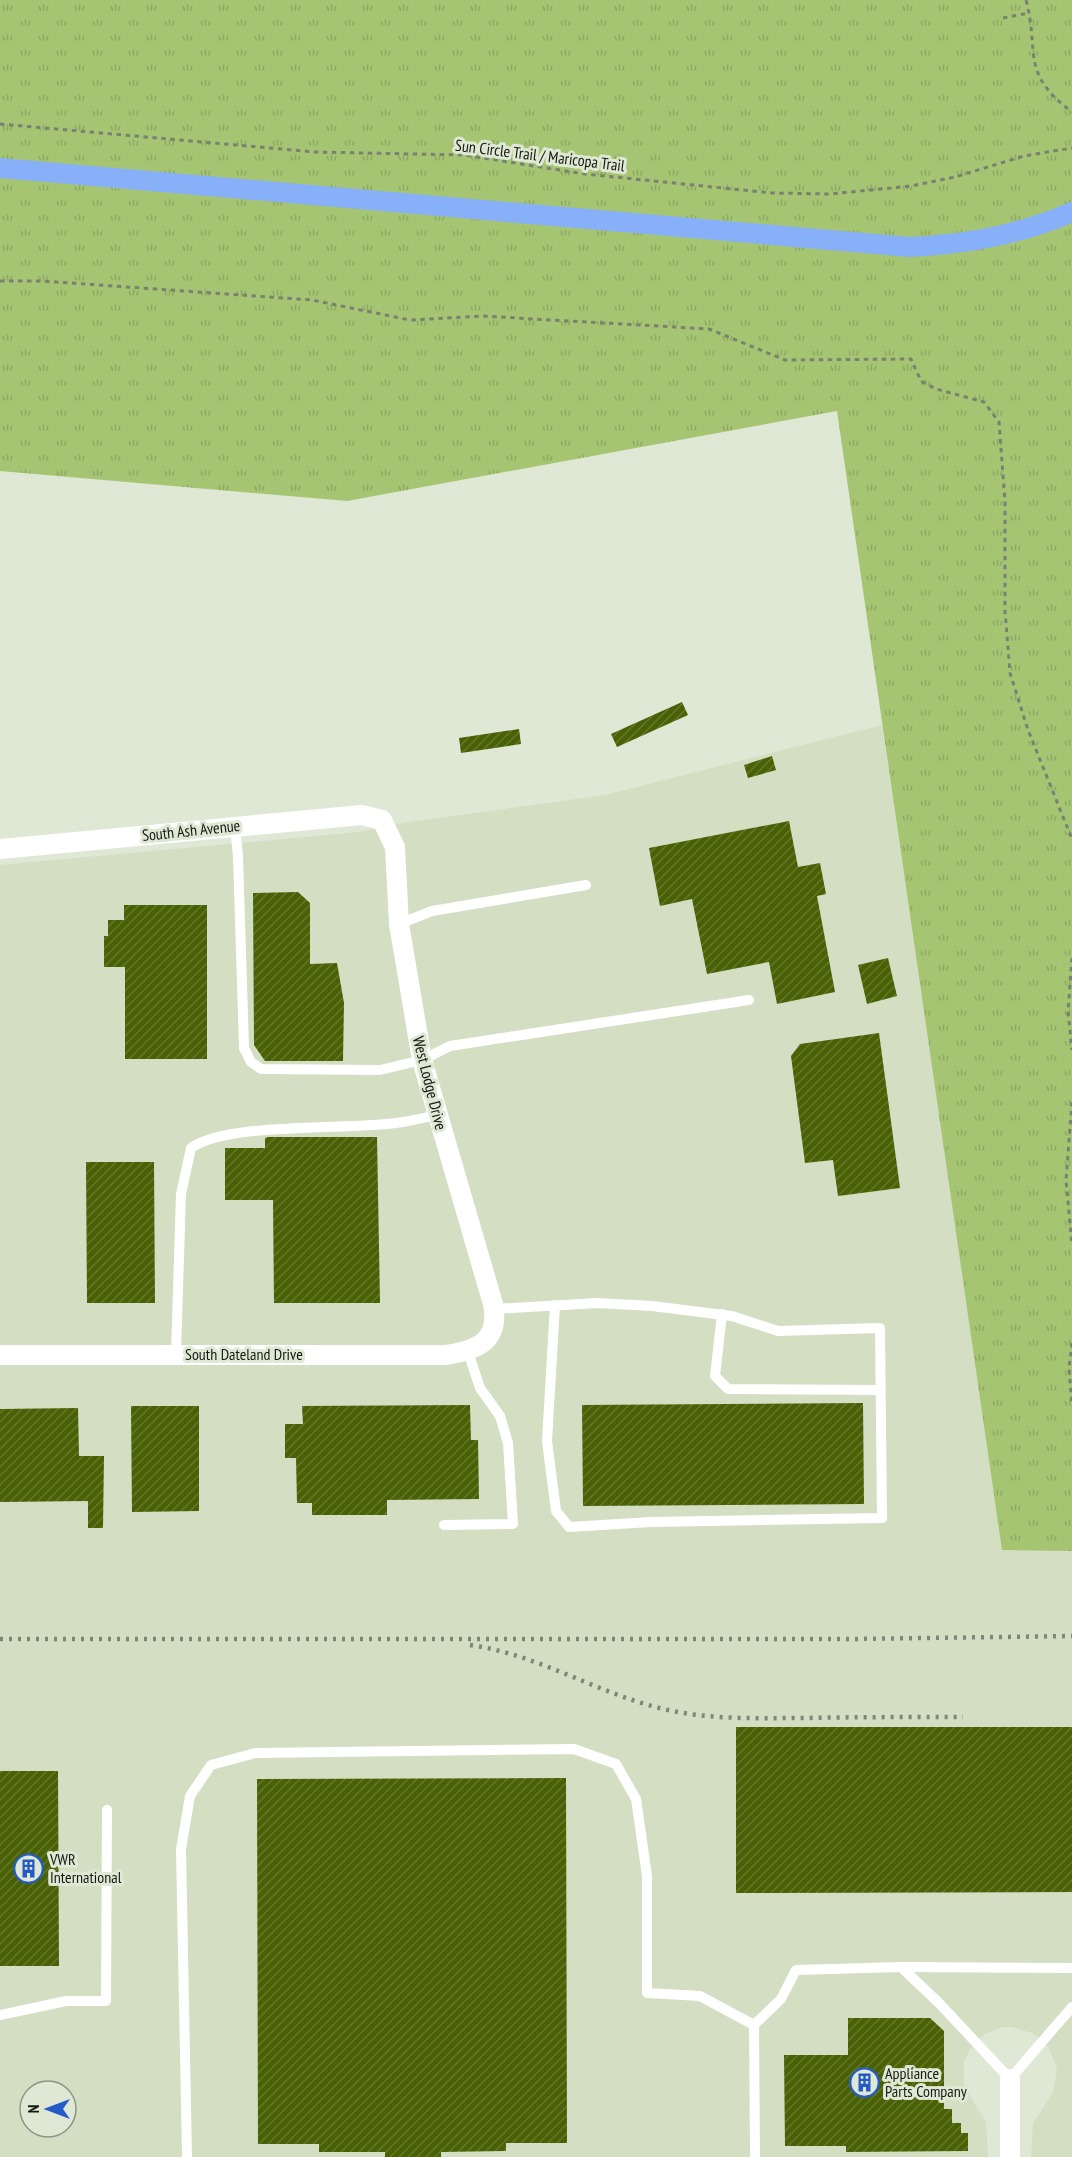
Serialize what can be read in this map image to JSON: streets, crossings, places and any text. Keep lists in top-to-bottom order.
{
  "streets": {
    "street": ["South Ash Avenue", "West Lodge Drive", "South Dateland Drive"],
    "path": ["Sun Circle Trail / Maricopa Trail"]
  },
  "crossings": [
    ["South Ash Avenue", "West Lodge Drive"],
    ["West Lodge Drive", "South Dateland Drive"]
  ],
  "places": {
    "building": ["VWR International", "Appliance Parts Company"]
  },
  "north": "left"
}
